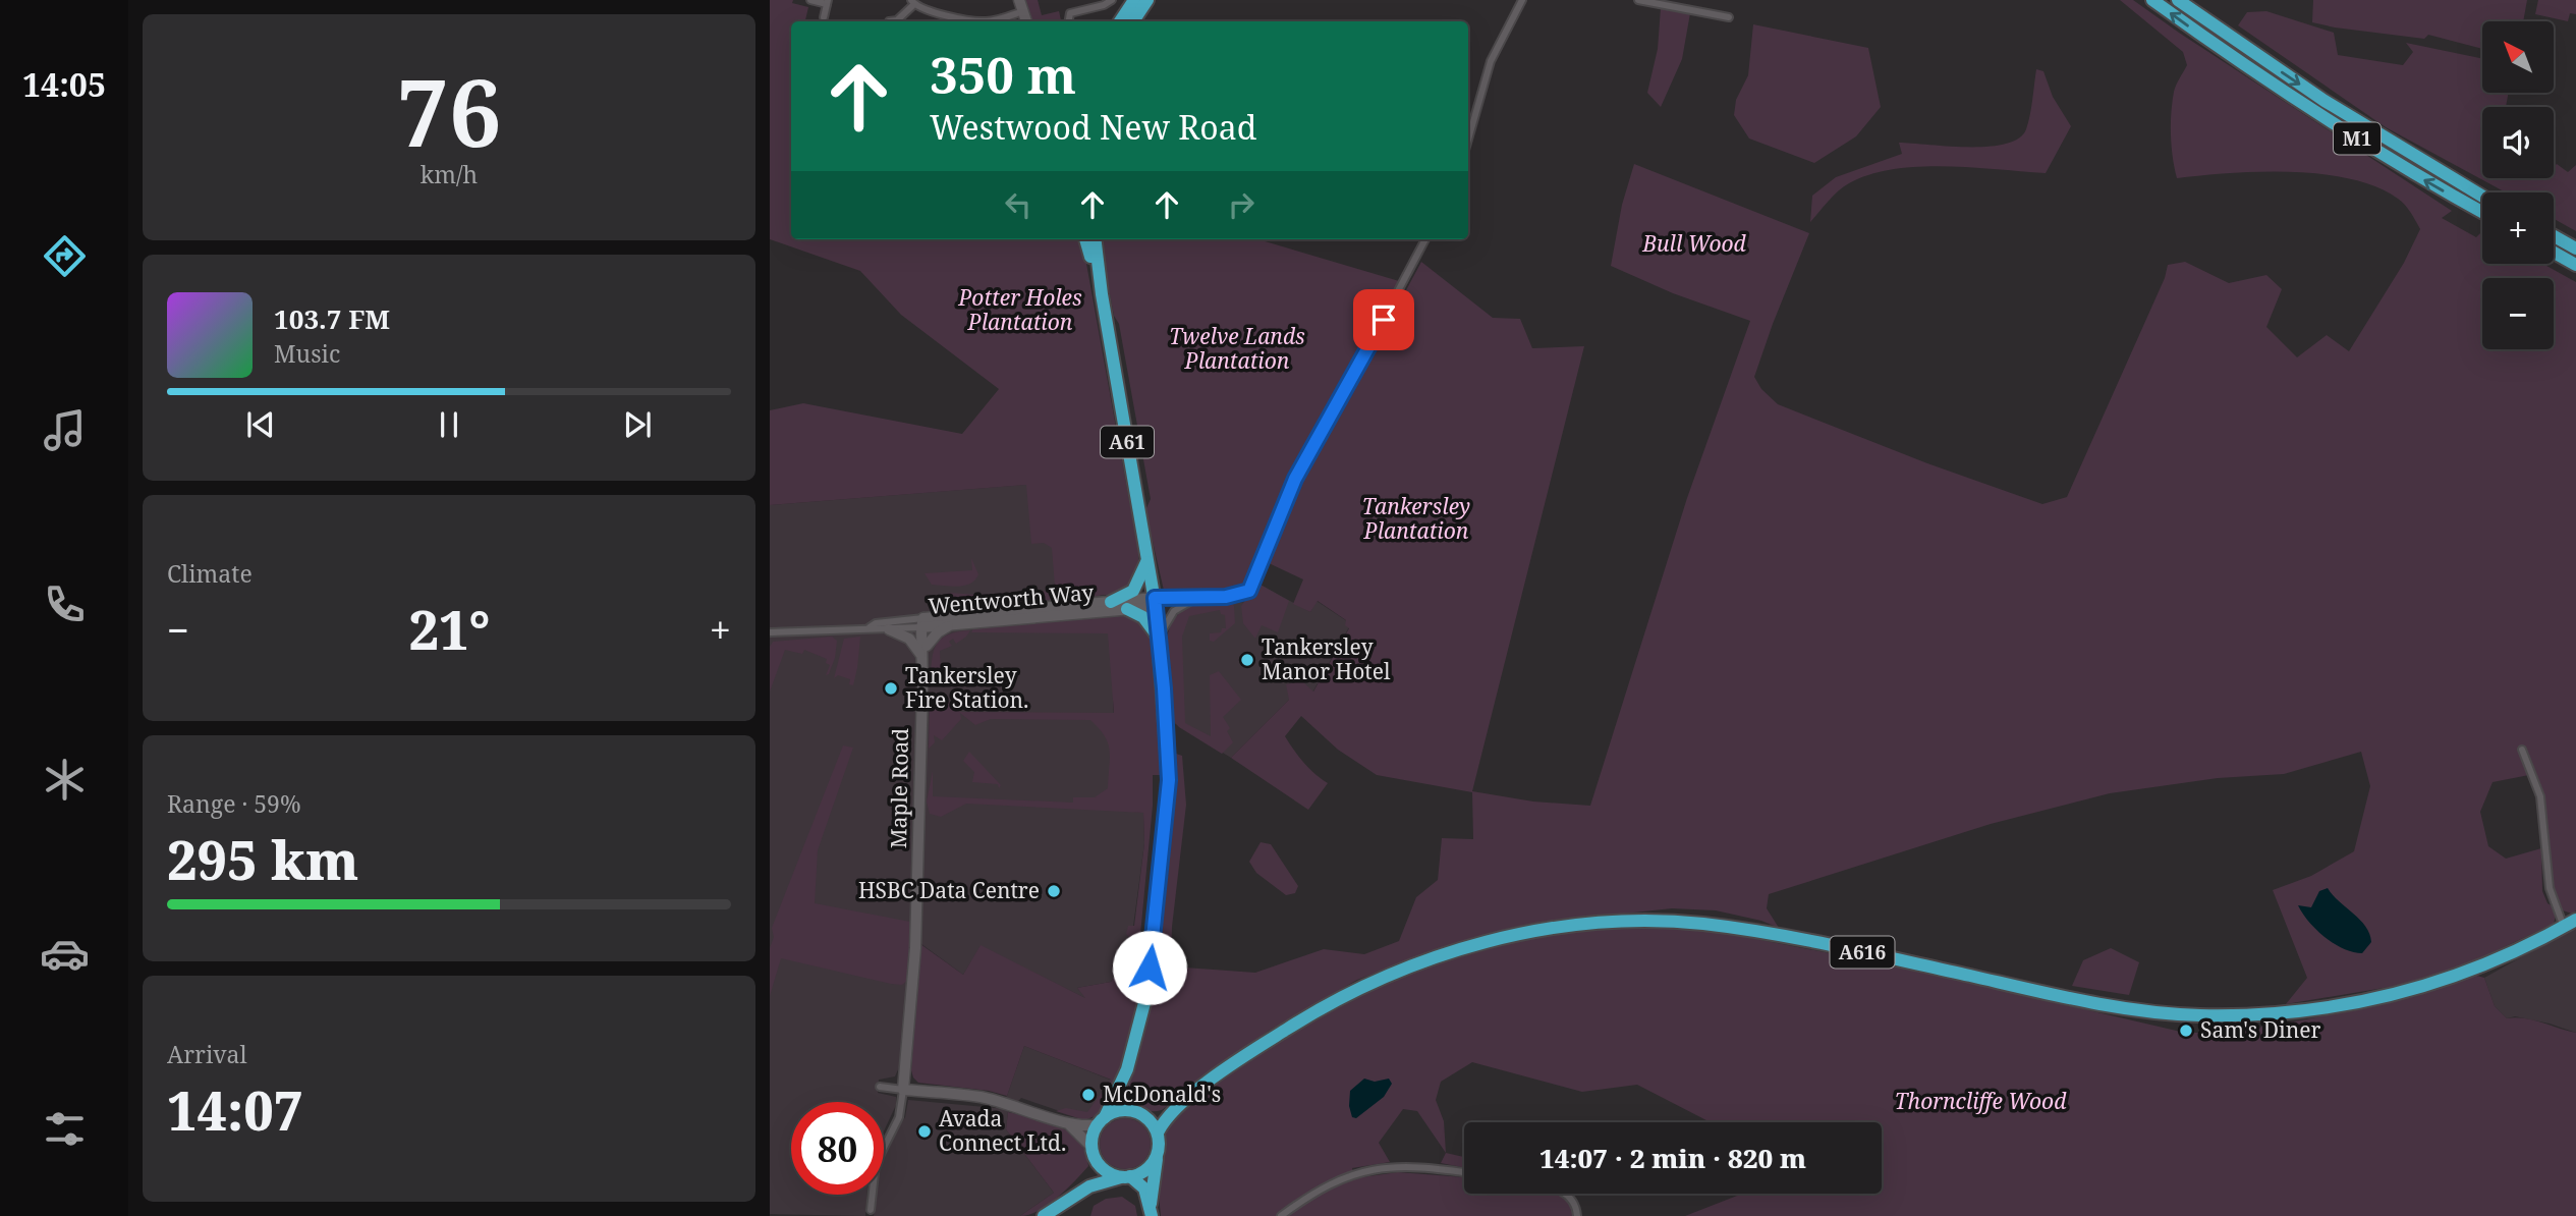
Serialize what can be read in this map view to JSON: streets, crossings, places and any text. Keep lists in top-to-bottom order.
{
  "streets": {
    "highway": ["M1", "A61", "A616"],
    "street": ["Wentworth Way", "Maple Road"]
  },
  "crossings": [
    ["A61", "Wentworth Way"],
    ["A61", "A616"],
    ["Wentworth Way", "Maple Road"]
  ],
  "parks": [
    "Bull Wood",
    "Potter Holes Plantation",
    "Twelve Lands Plantation",
    "Tankersley Plantation",
    "Thorncliffe Wood"
  ],
  "places": [
    "Tankersley Manor Hotel",
    "Tankersley Fire Station.",
    "HSBC Data Centre",
    "Sam's Diner",
    "McDonald's",
    "Avada Connect Ltd."
  ],
  "north": "top left",
  "page": {
    "tabs": "14:05",
    "tile": [
      ["76", "km/h"],
      "Climate",
      ["Range · 59%", "295 km"],
      ["Arrival", "14:07"]
    ],
    "map_buttons": ["+", "−"],
    "turn": ["350 m", "Westwood New Road"],
    "song": ["103.7 FM", "Music"],
    "heat": ["−", "21°", "+"],
    "limit": "80",
    "trip": "14:07 · 2 min · 820 m"
  }
}
